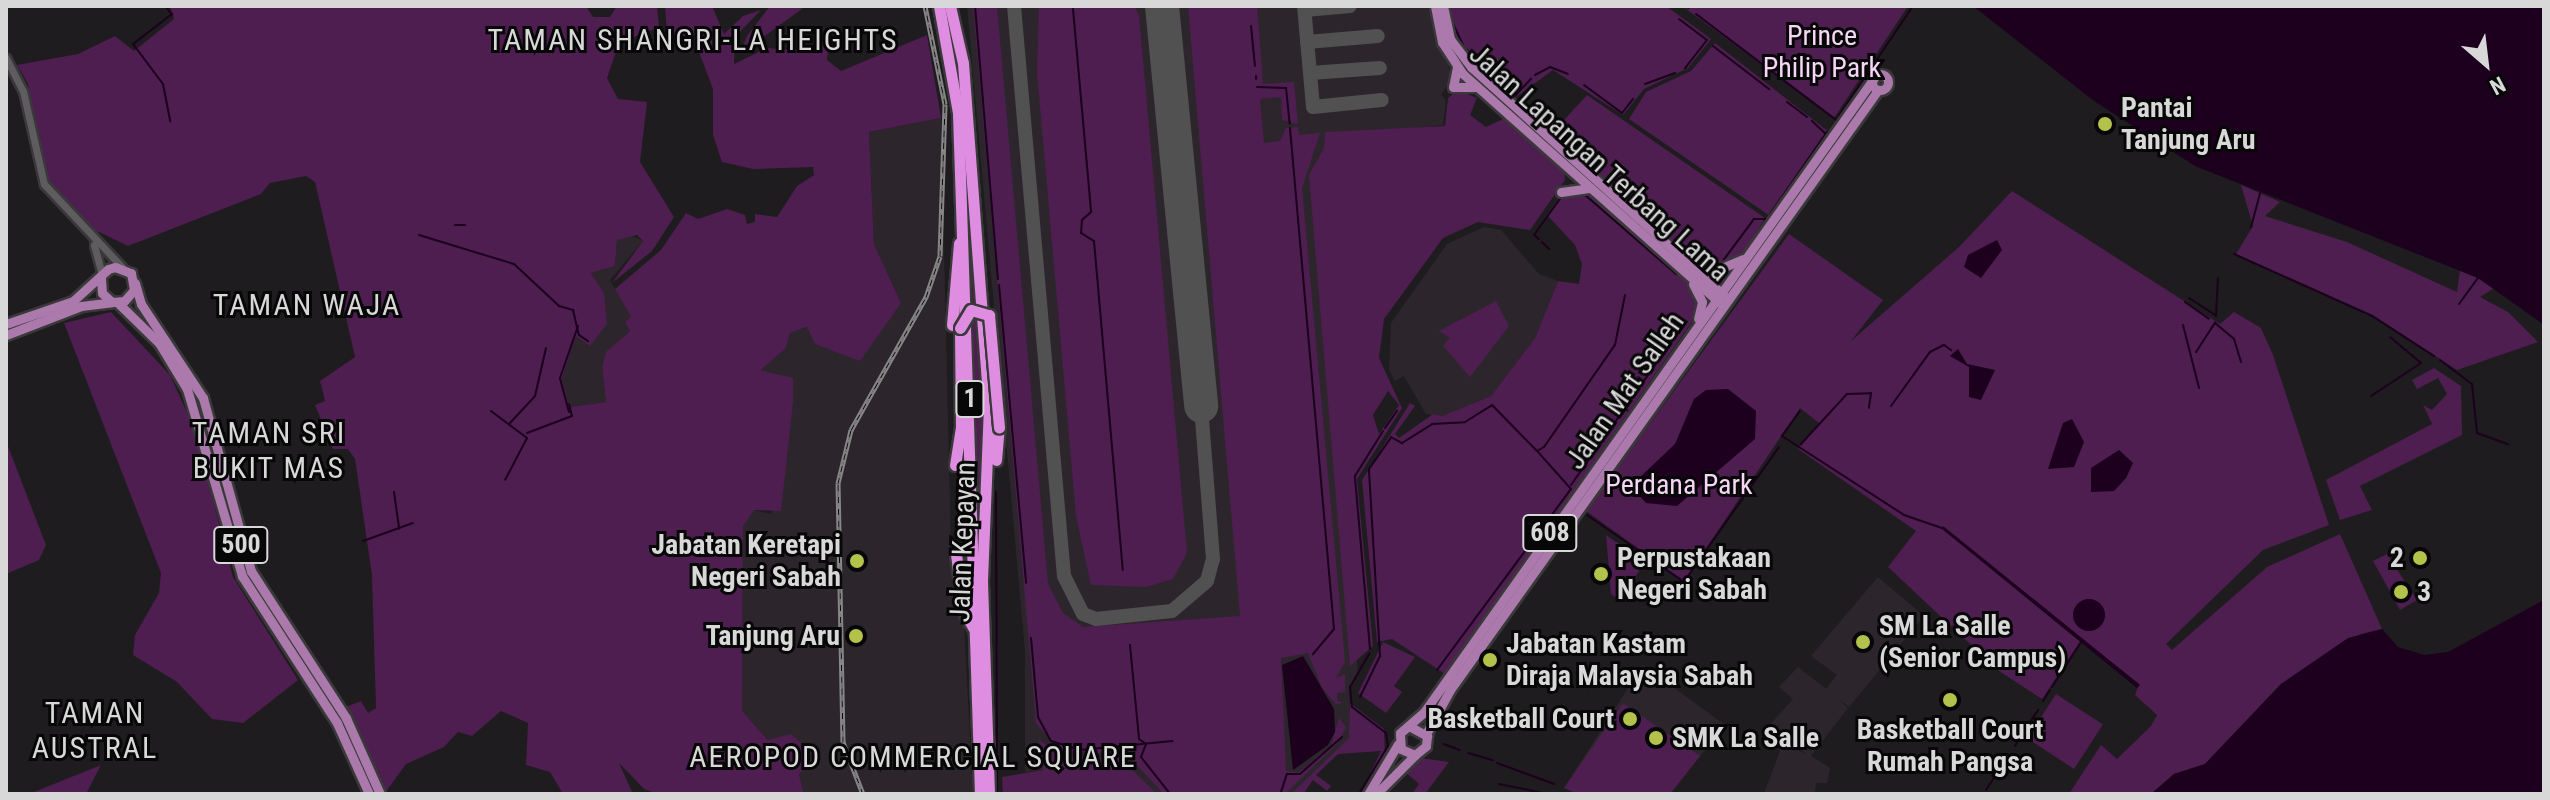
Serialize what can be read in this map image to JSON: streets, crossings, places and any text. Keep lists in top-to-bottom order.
{
  "streets": {
    "highway": ["1", "Jalan Kepayan"],
    "main road": [
      "Jalan Lapangan Terbang Lama",
      "Jalan Mat Salleh",
      "608",
      "500"
    ]
  },
  "crossings": [
    ["Jalan Lapangan Terbang Lama", "Jalan Mat Salleh"],
    ["Jalan Mat Salleh", "608"]
  ],
  "districts": [
    "TAMAN SHANGRI-LA HEIGHTS",
    "TAMAN WAJA",
    "TAMAN SRI BUKIT MAS",
    "TAMAN AUSTRAL",
    "AEROPOD COMMERCIAL SQUARE"
  ],
  "parks": ["Prince Philip Park", "Perdana Park"],
  "places": [
    "Pantai Tanjung Aru",
    "2",
    "Jabatan Keretapi Negeri Sabah",
    "Perpustakaan Negeri Sabah",
    "3",
    "Tanjung Aru",
    "SM La Salle (Senior Campus)",
    "Jabatan Kastam Diraja Malaysia Sabah",
    "Basketball Court Rumah Pangsa",
    "Basketball Court",
    "SMK La Salle"
  ],
  "north": "bottom right"
}
